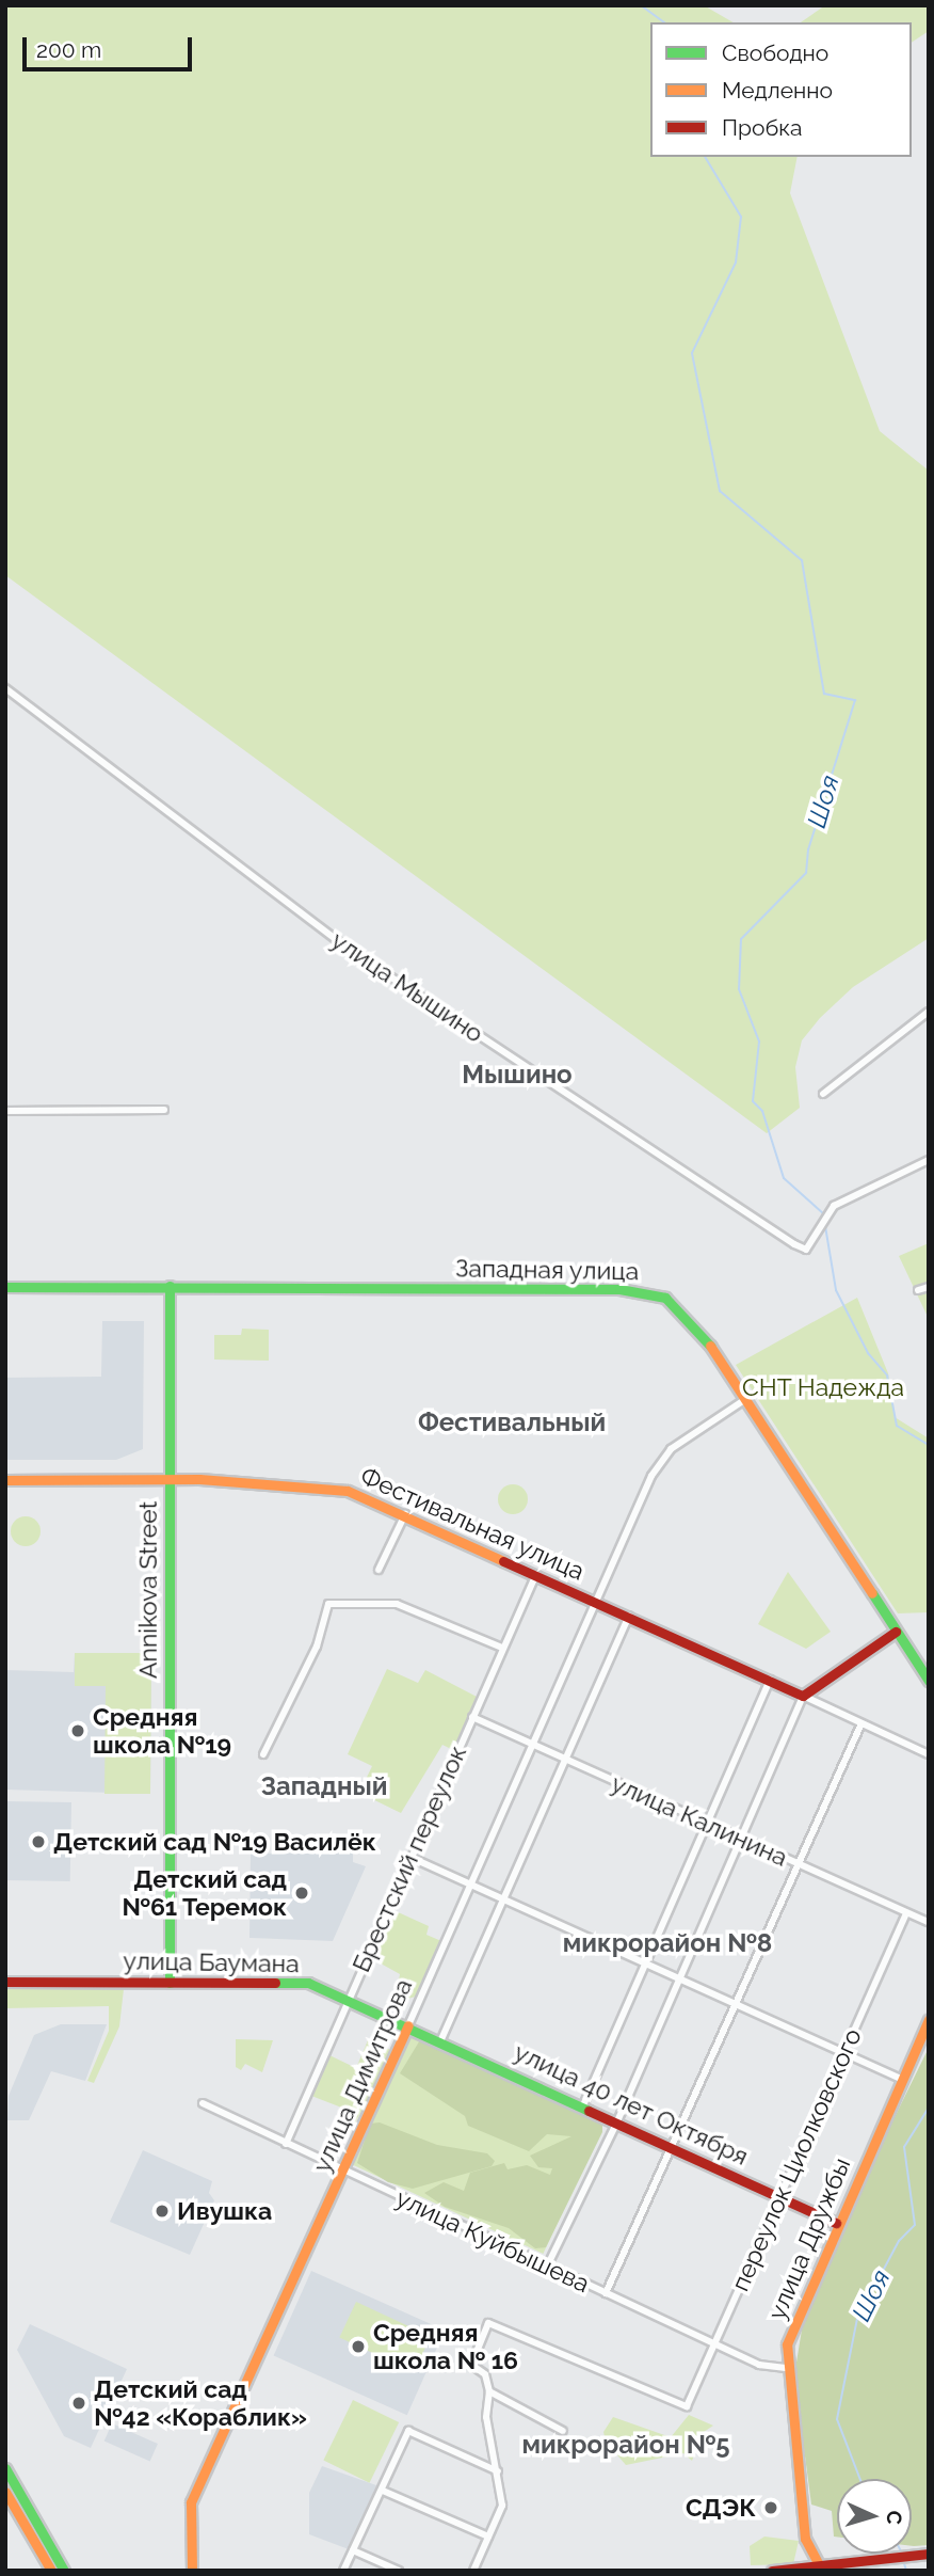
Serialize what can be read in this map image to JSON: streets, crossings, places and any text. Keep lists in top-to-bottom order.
{
  "streets": {
    "street": [
      "улица Мышино",
      "Западная улица",
      "Фестивальная улица",
      "Annikova Street",
      "улица Калинина",
      "Брестский переулок",
      "улица Баумана",
      "улица Димитрова",
      "улица 40 лет Октября",
      "переулок Циолковского",
      "улица Дружбы",
      "улица Куйбышева"
    ]
  },
  "crossings": [
    ["Западная улица", "Annikova Street"],
    ["Западная улица", "улица Димитрова"],
    ["Фестивальная улица", "Annikova Street"],
    ["Фестивальная улица", "Брестский переулок"],
    ["Фестивальная улица", "улица Димитрова"],
    ["Annikova Street", "улица Баумана"],
    ["улица Калинина", "Брестский переулок"],
    ["улица Калинина", "улица Димитрова"],
    ["улица Калинина", "переулок Циолковского"],
    ["Брестский переулок", "улица Баумана"],
    ["Брестский переулок", "улица Куйбышева"],
    ["улица Баумана", "улица Димитрова"],
    ["улица Баумана", "улица 40 лет Октября"],
    ["улица Димитрова", "улица 40 лет Октября"],
    ["улица Димитрова", "улица Куйбышева"],
    ["улица 40 лет Октября", "переулок Циолковского"],
    ["улица 40 лет Октября", "улица Дружбы"],
    ["переулок Циолковского", "улица Куйбышева"],
    ["улица Дружбы", "улица Куйбышева"]
  ],
  "districts": [
    "Мышино",
    "Фестивальный",
    "Западный",
    "микрорайон №8",
    "микрорайон №5"
  ],
  "water": ["Шоя"],
  "parks": ["СНТ Надежда"],
  "places": [
    "Средняя школа №19",
    "Детский сад №19 Василёк",
    "Детский сад №61 Теремок",
    "Ивушка",
    "Средняя школа № 16",
    "Детский сад №42 «Кораблик»",
    "СДЭК"
  ],
  "legend": ["Свободно", "Медленно", "Пробка"],
  "scale_bar": "200 m",
  "north": "right"
}
